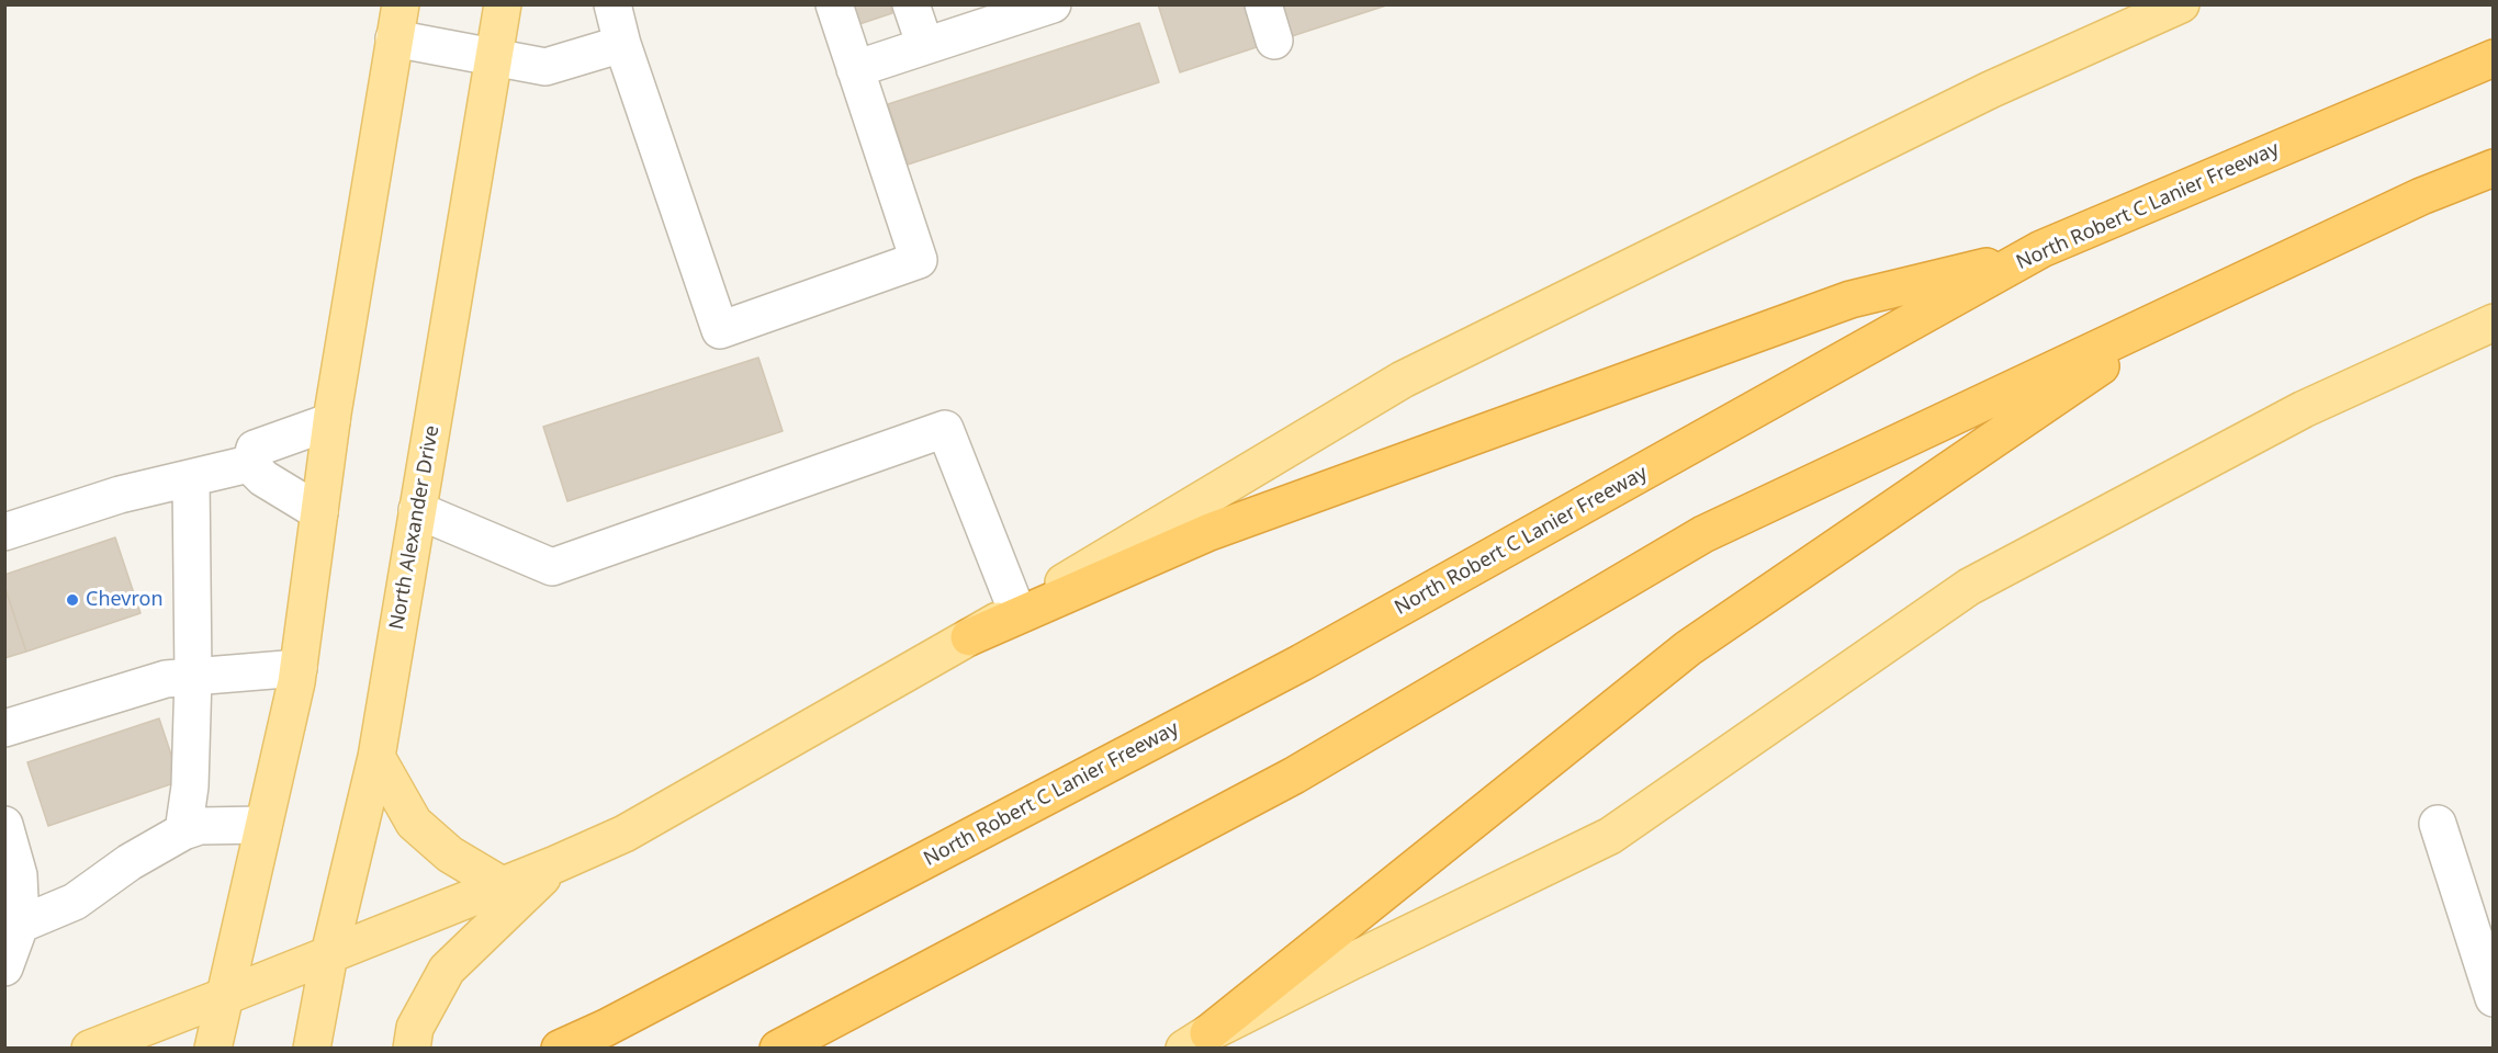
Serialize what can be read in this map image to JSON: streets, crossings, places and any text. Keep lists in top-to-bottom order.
{
  "streets": {
    "highway": ["North Robert C Lanier Freeway"],
    "main road": ["North Alexander Drive"]
  },
  "places": ["Chevron"]
}
